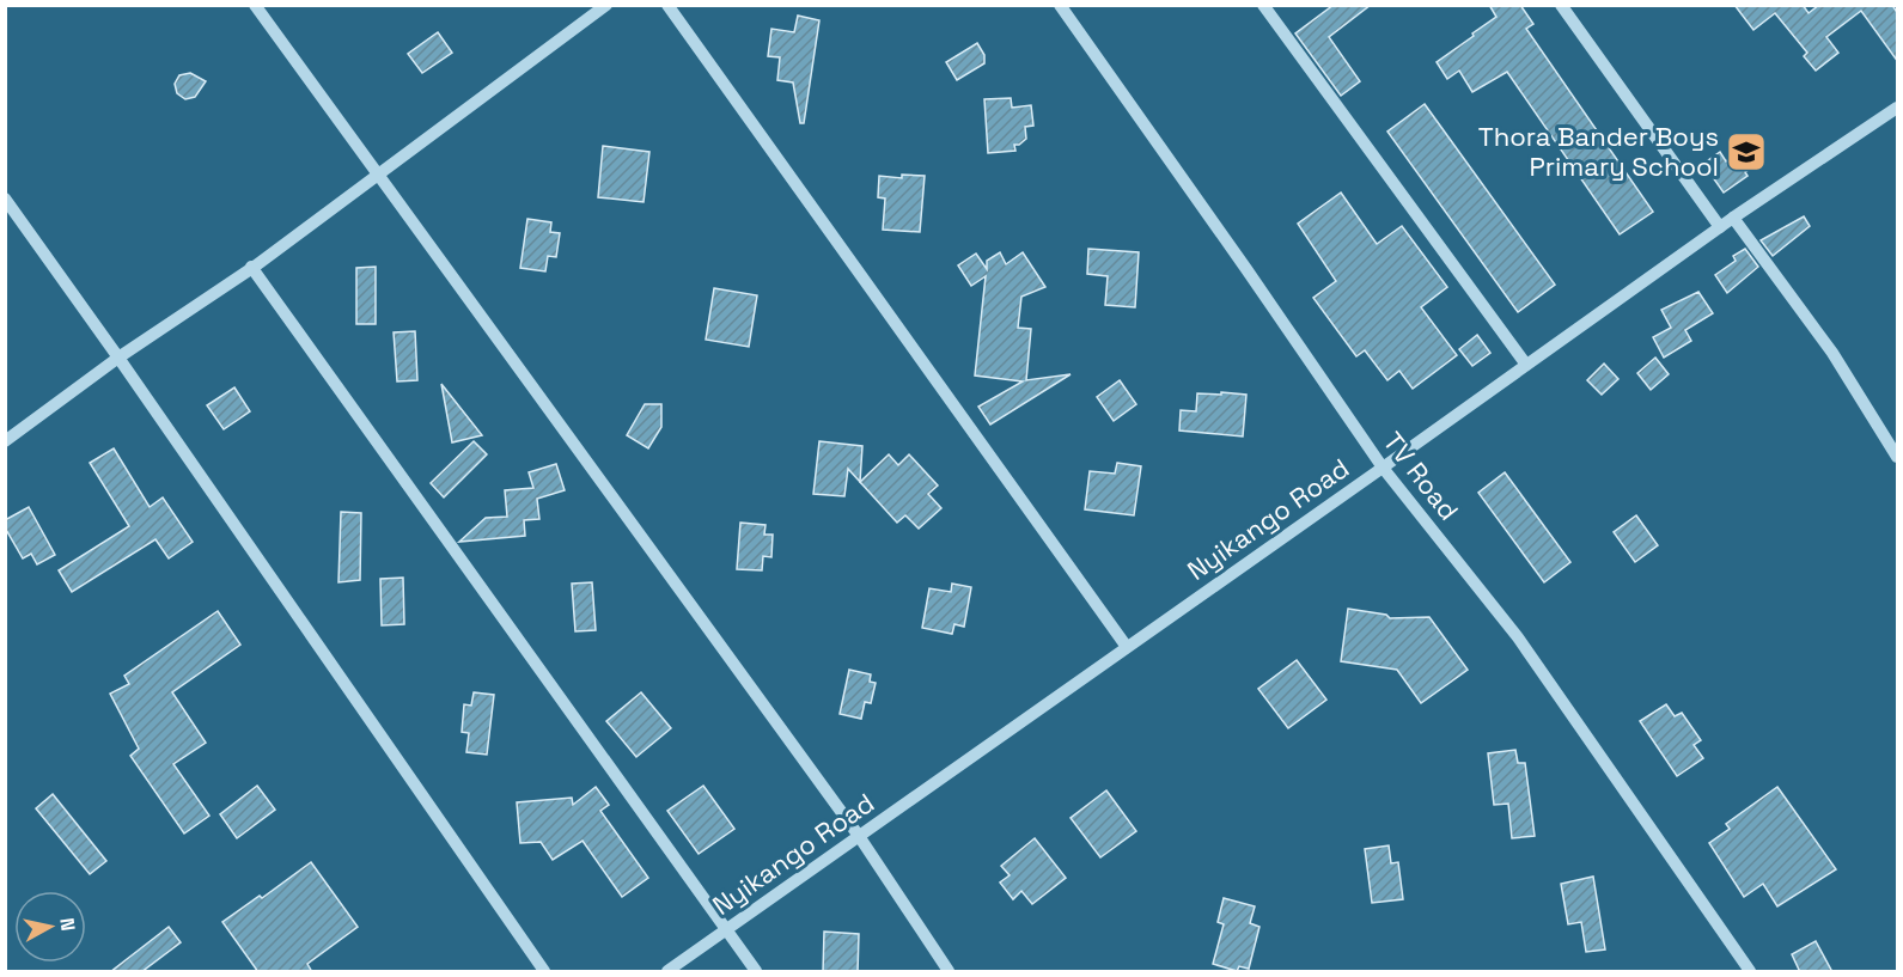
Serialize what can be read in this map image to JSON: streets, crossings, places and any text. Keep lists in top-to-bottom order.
{
  "streets": {
    "street": ["TV Road", "Nyikango Road"]
  },
  "crossings": [
    ["TV Road", "Nyikango Road"]
  ],
  "places": {
    "school or university": ["Thora Bander Boys Primary School"]
  },
  "north": "right"
}
